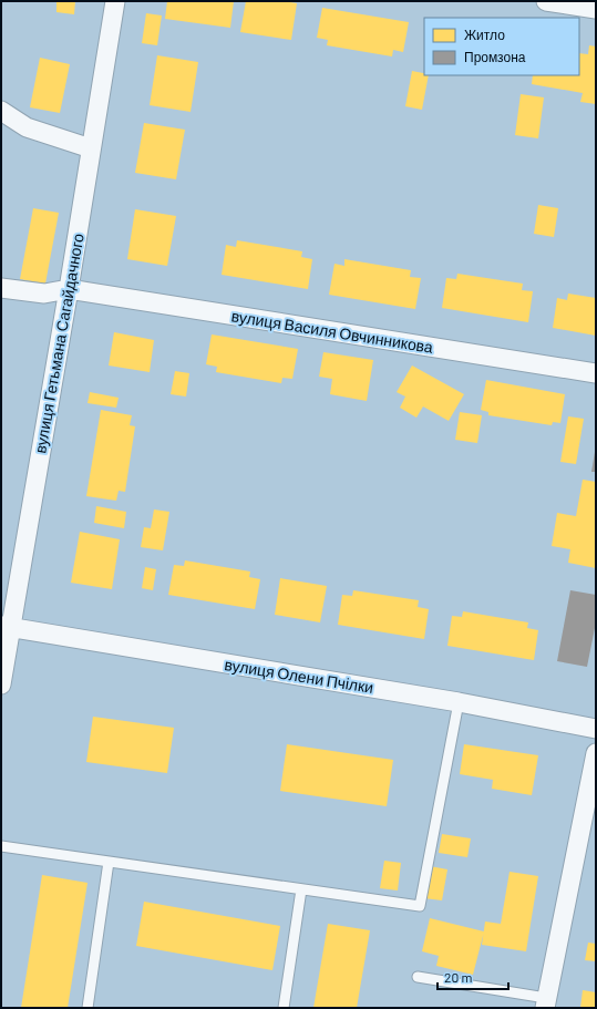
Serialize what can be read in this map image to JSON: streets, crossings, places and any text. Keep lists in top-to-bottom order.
{
  "streets": {
    "street": ["вулиця Василя Овчинникова", "вулиця Гетьмана Сагайдачного", "вулиця Олени Пчілки"]
  },
  "crossings": [
    ["вулиця Василя Овчинникова", "вулиця Гетьмана Сагайдачного"],
    ["вулиця Гетьмана Сагайдачного", "вулиця Олени Пчілки"]
  ],
  "legend": ["Житло", "Промзона"],
  "scale_bar": "20 m"
}
